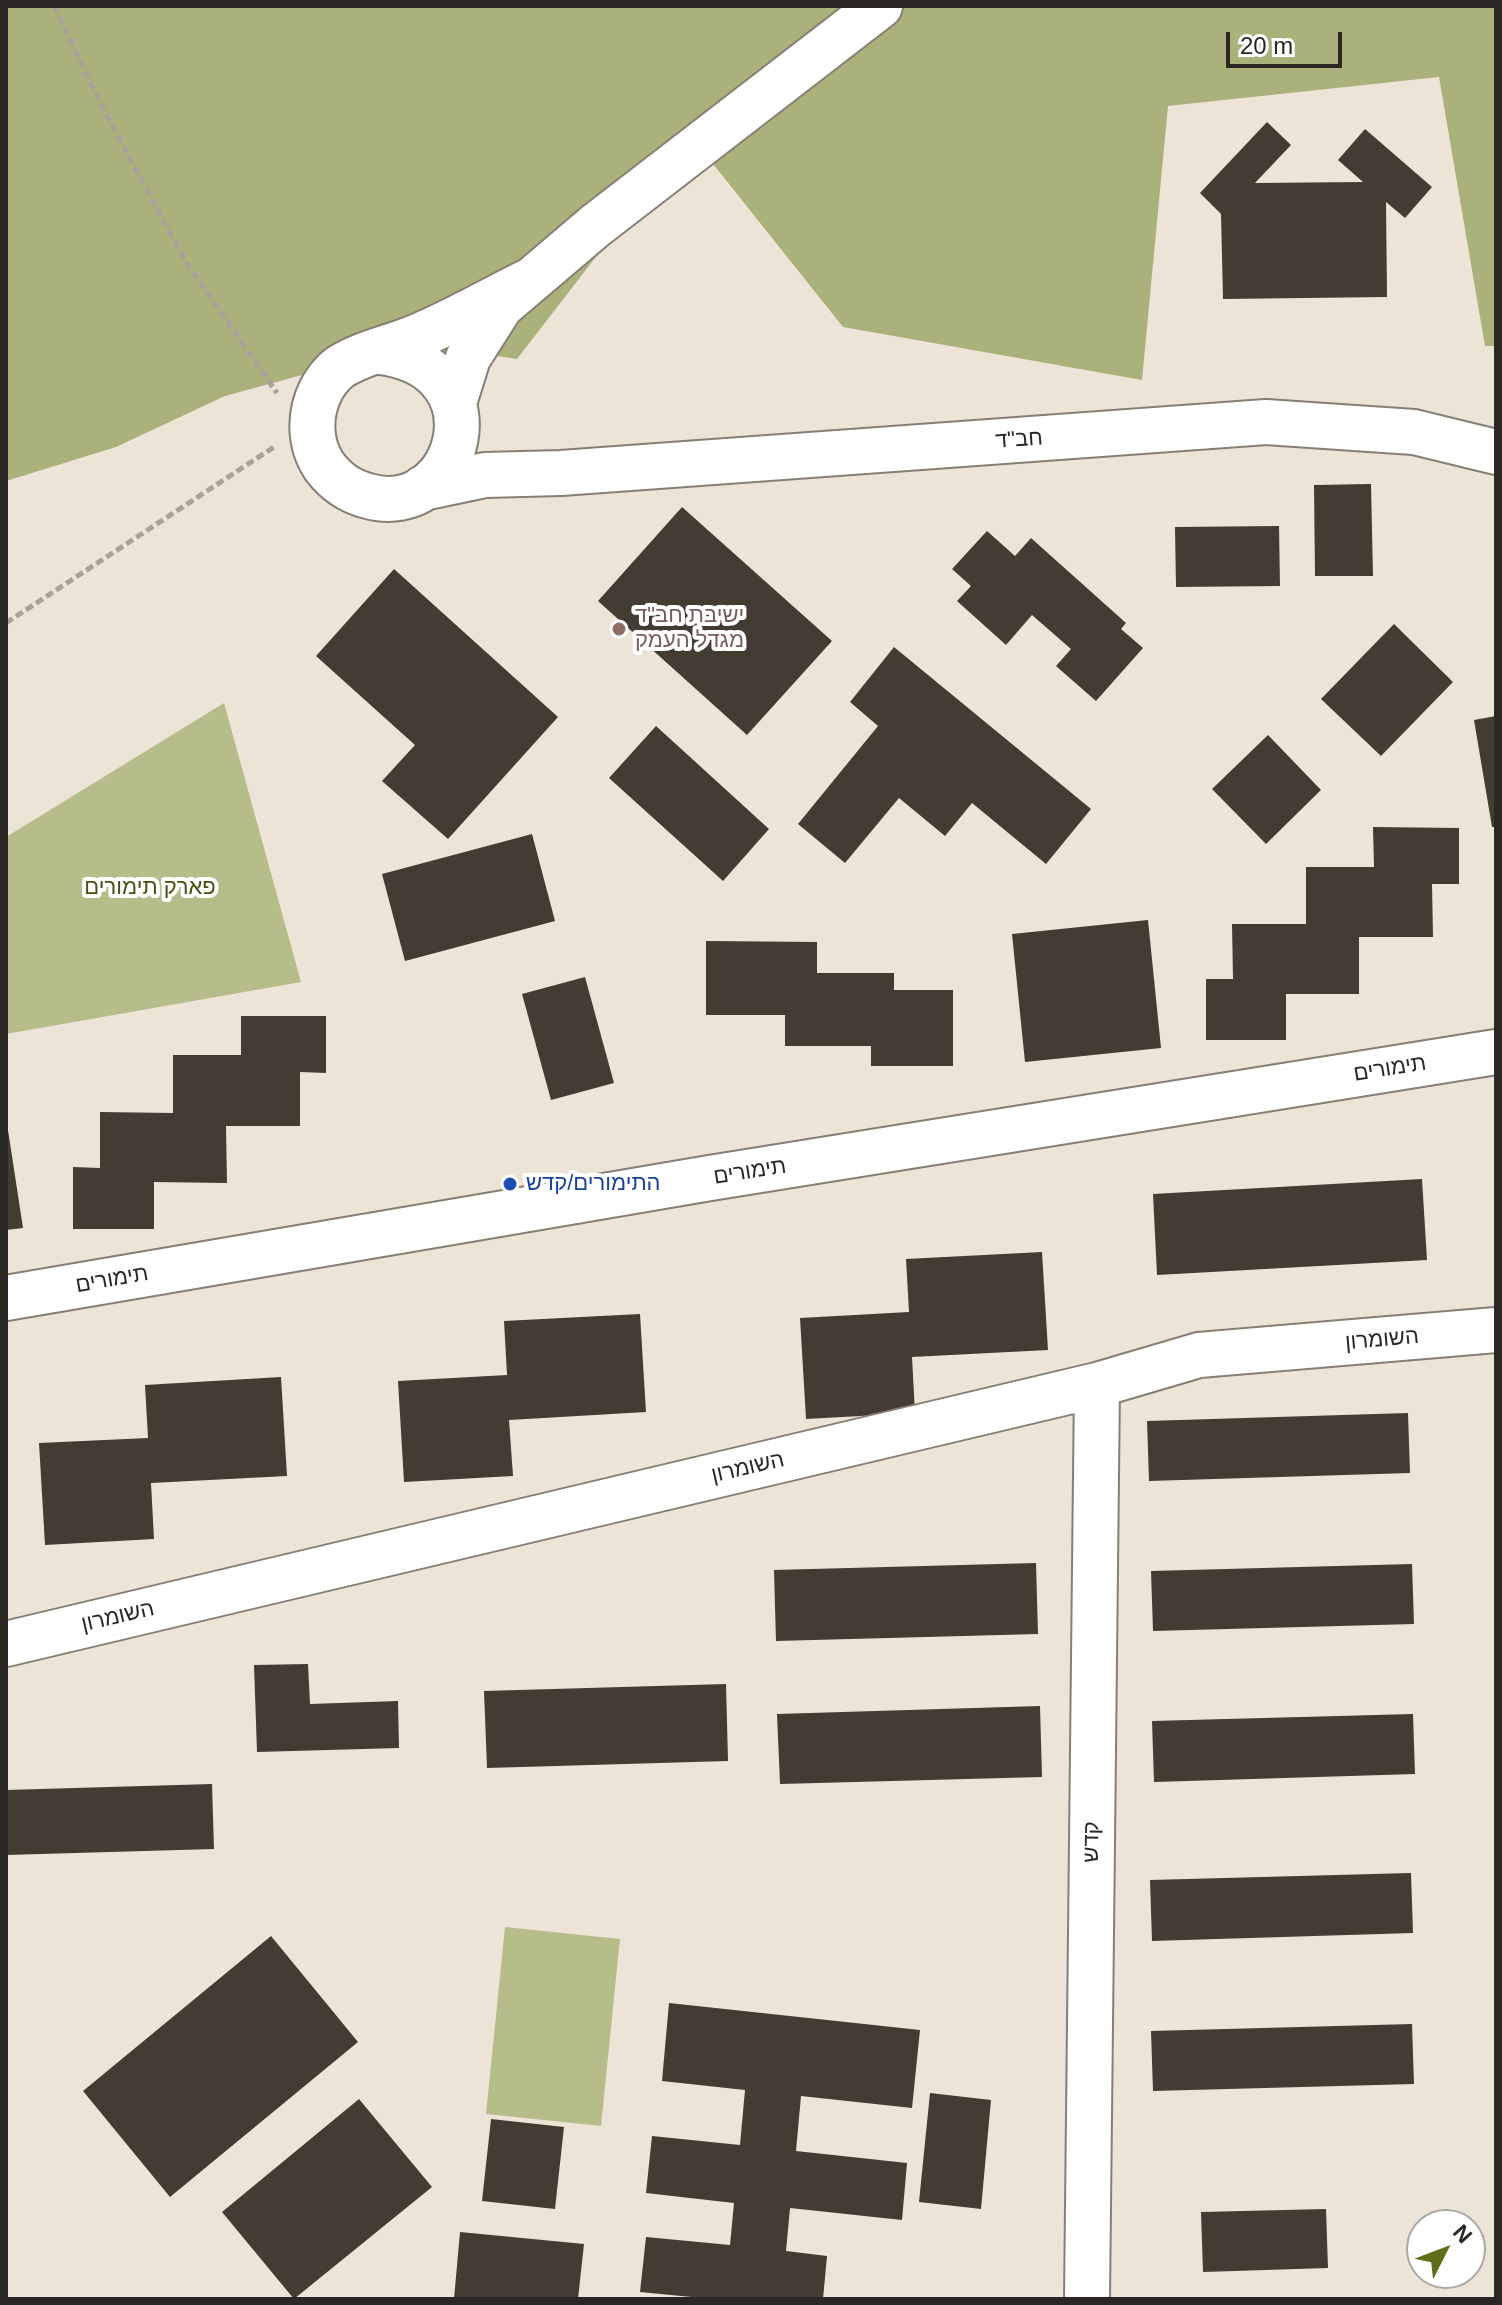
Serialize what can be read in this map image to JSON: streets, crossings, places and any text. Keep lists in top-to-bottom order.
{
  "streets": {
    "street": [
      "חב\"ד",
      "תימורים",
      "השומרון",
      "קדש"
    ]
  },
  "crossings": [
    ["השומרון", "קדש"]
  ],
  "parks": ["פארק תימורים"],
  "places": ["ישיבת חב\"ד מגדל העמק", "התימורים/קדש"],
  "scale_bar": "20 m",
  "north": "top right"
}
